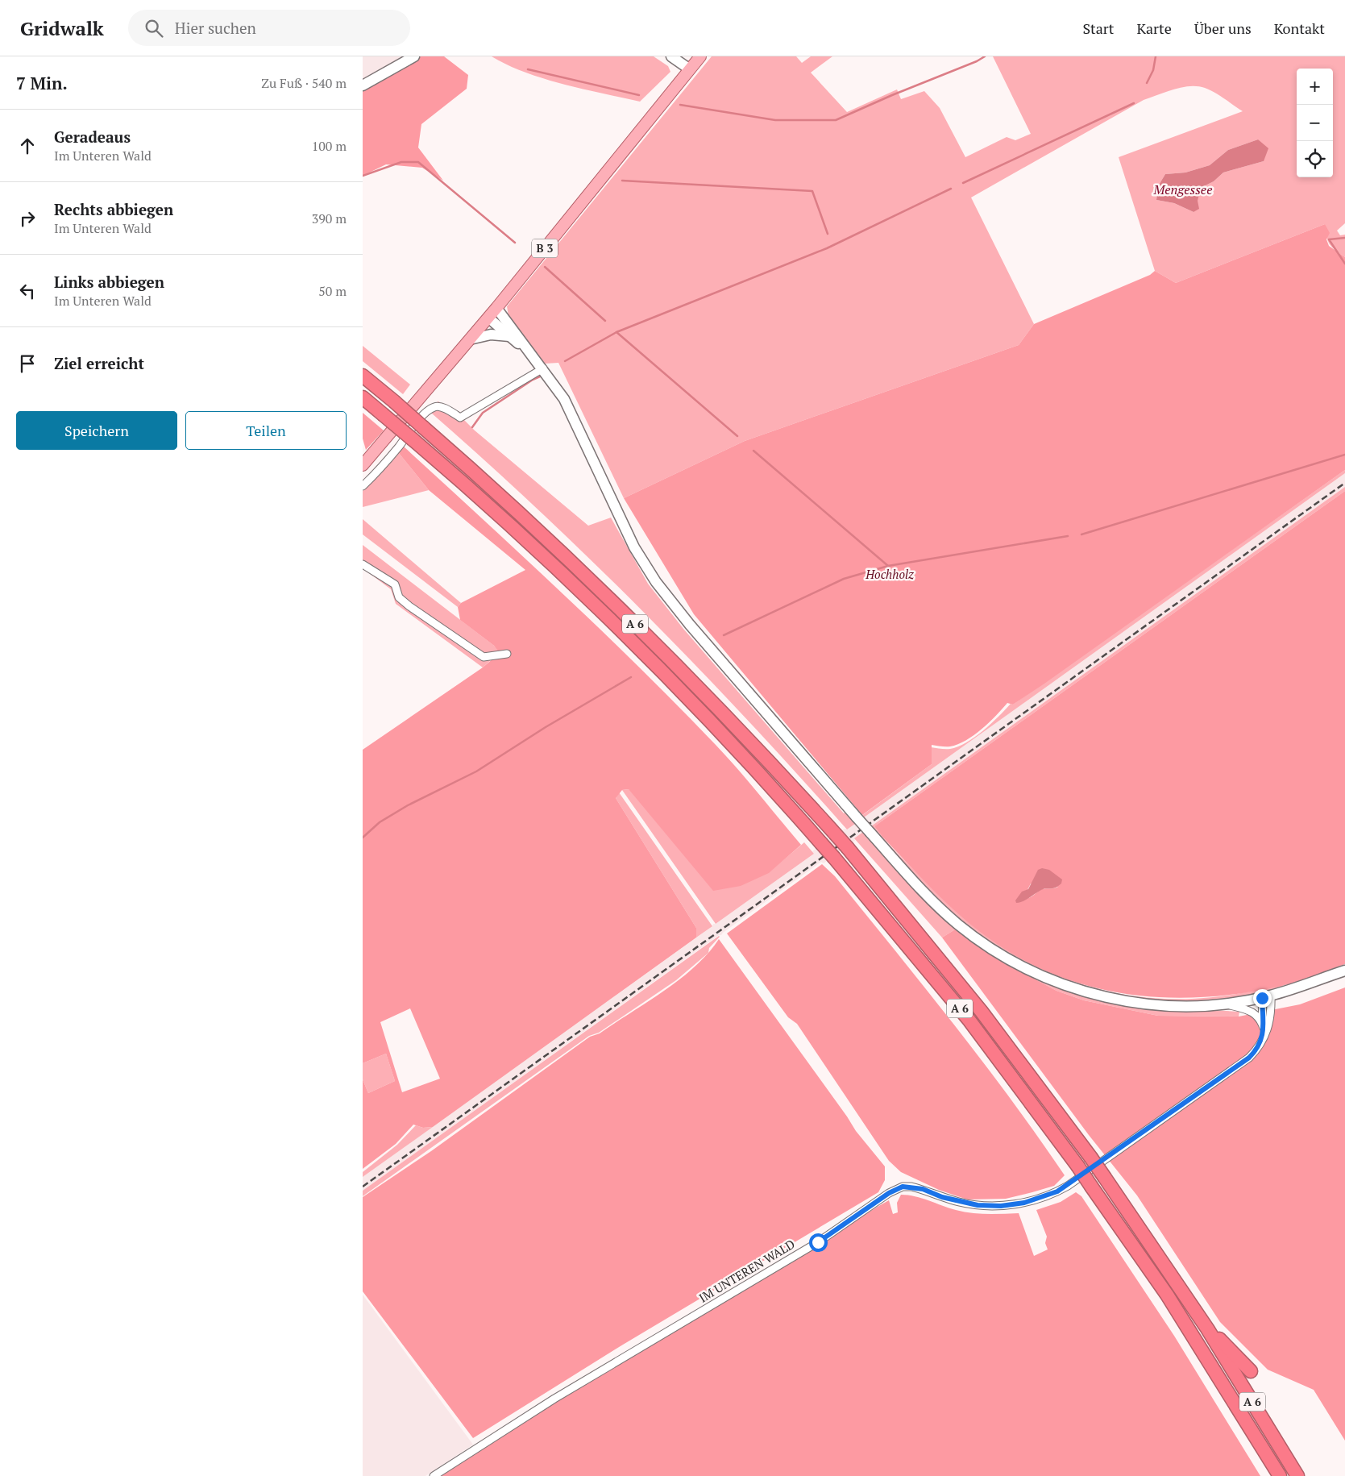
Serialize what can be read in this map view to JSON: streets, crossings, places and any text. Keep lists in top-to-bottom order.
{
  "streets": {
    "highway": ["A 6"],
    "main road": ["B 3"],
    "street": ["IM UNTEREN WALD"]
  },
  "water": ["Mengessee"],
  "parks": ["Hochholz"],
  "page": {
    "header": "Gridwalk",
    "search": "Hier suchen",
    "nav": [
      "Start",
      "Karte",
      "Über uns",
      "Kontakt"
    ],
    "heading": ["7 Min.", "Zu Fuß · 540 m"],
    "map_buttons": ["+", "−"],
    "list": [
      ["Geradeaus", "Im Unteren Wald", "100 m"],
      ["Rechts abbiegen", "Im Unteren Wald", "390 m"],
      ["Links abbiegen", "Im Unteren Wald", "50 m"],
      "Ziel erreicht"
    ],
    "buttons": ["Speichern", "Teilen"]
  }
}
